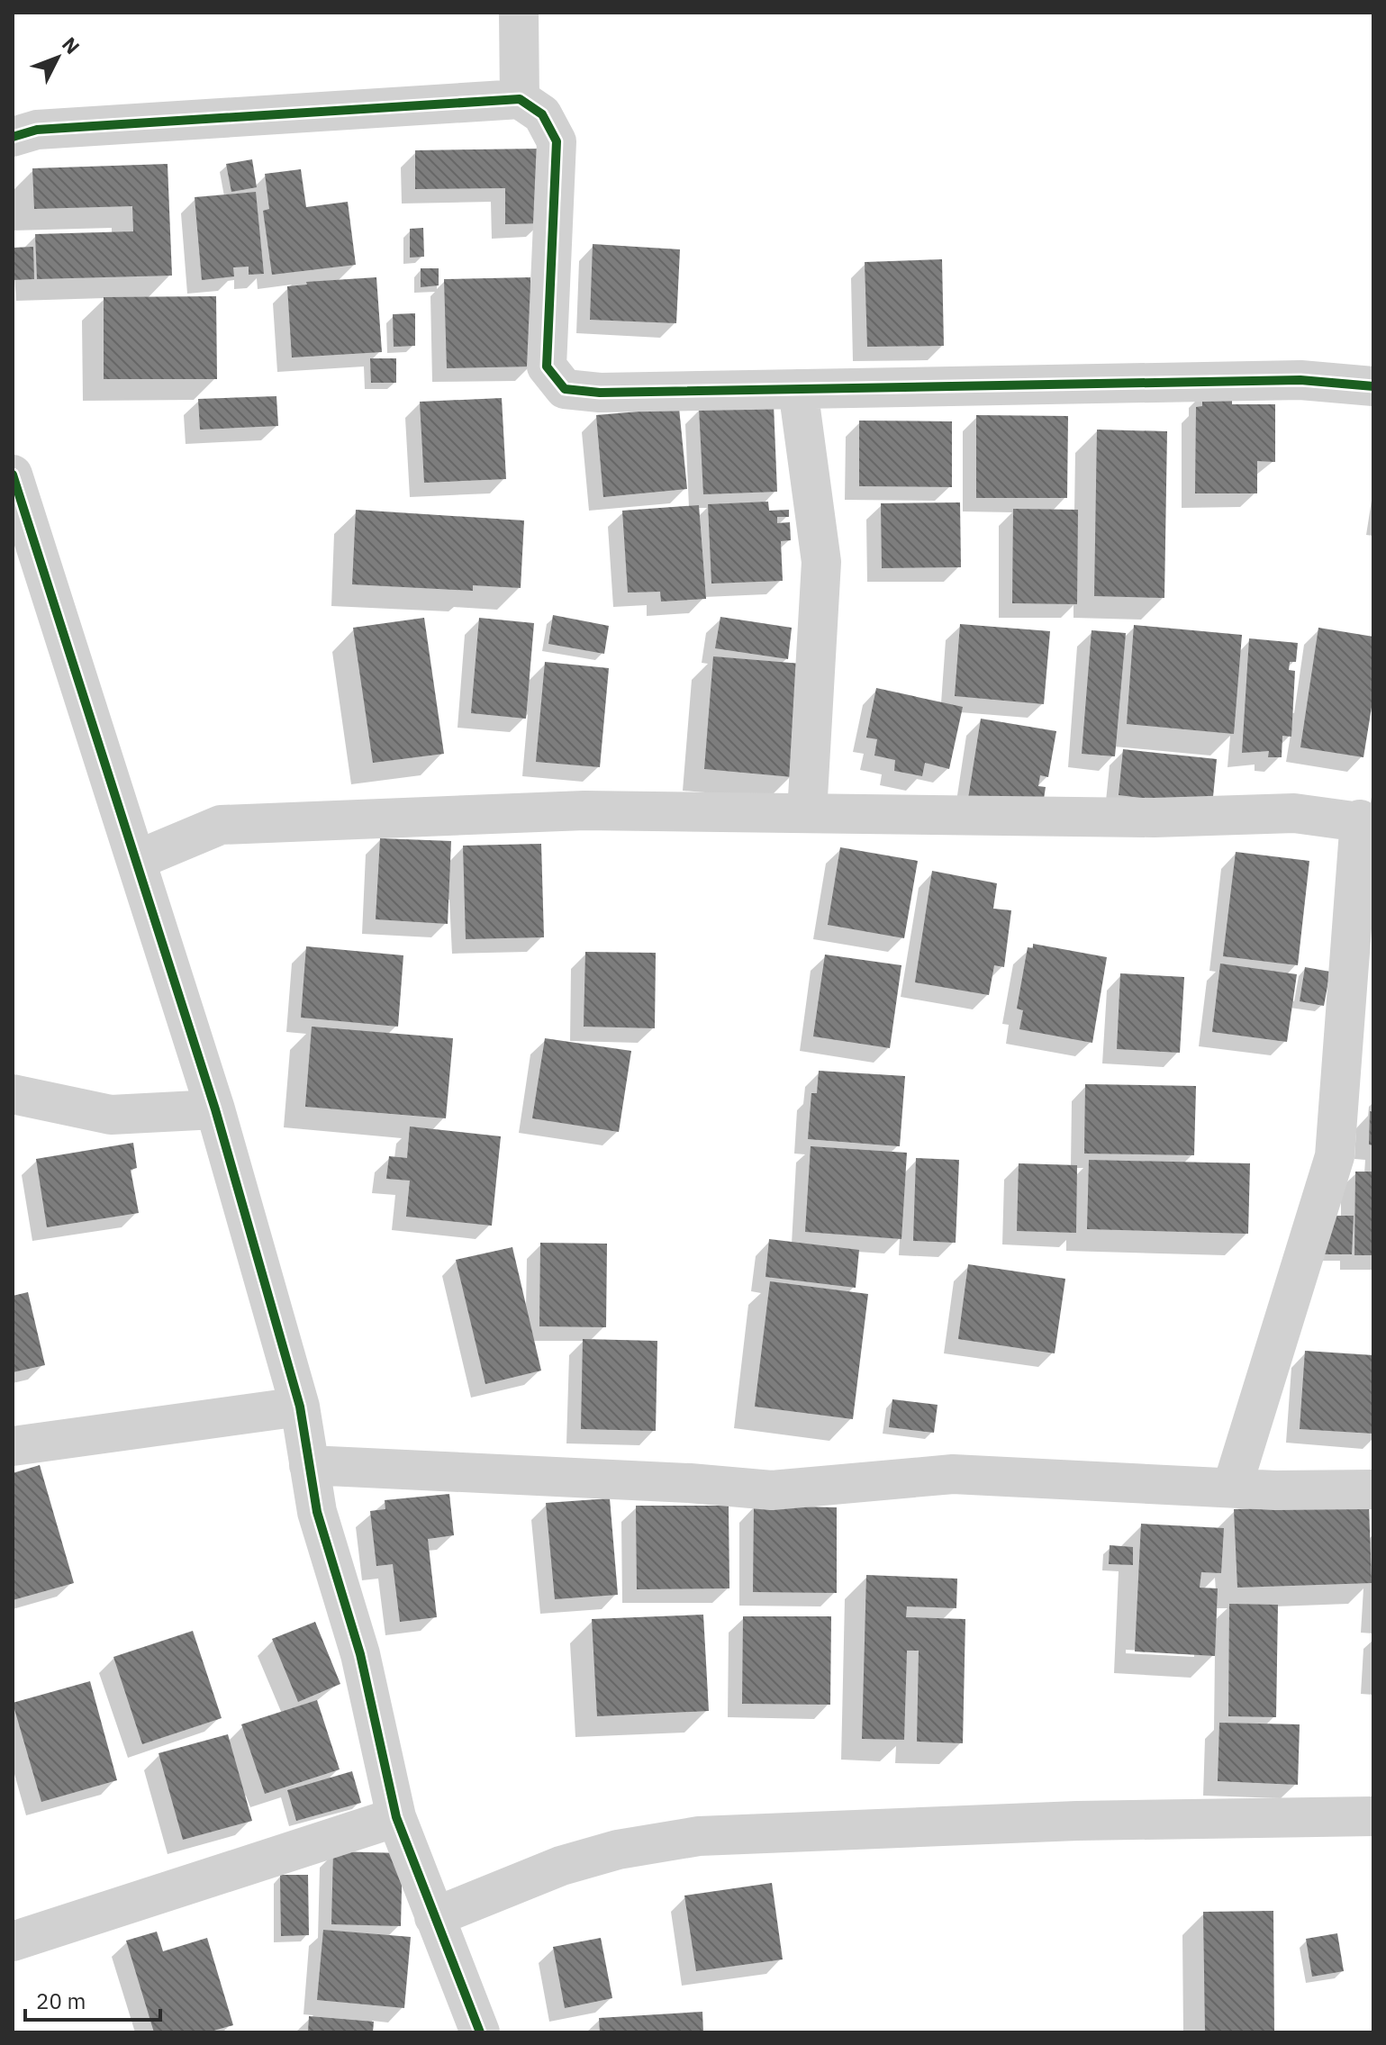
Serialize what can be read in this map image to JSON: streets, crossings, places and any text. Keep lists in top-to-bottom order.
{
  "scale_bar": "20 m",
  "north": "top right"
}
